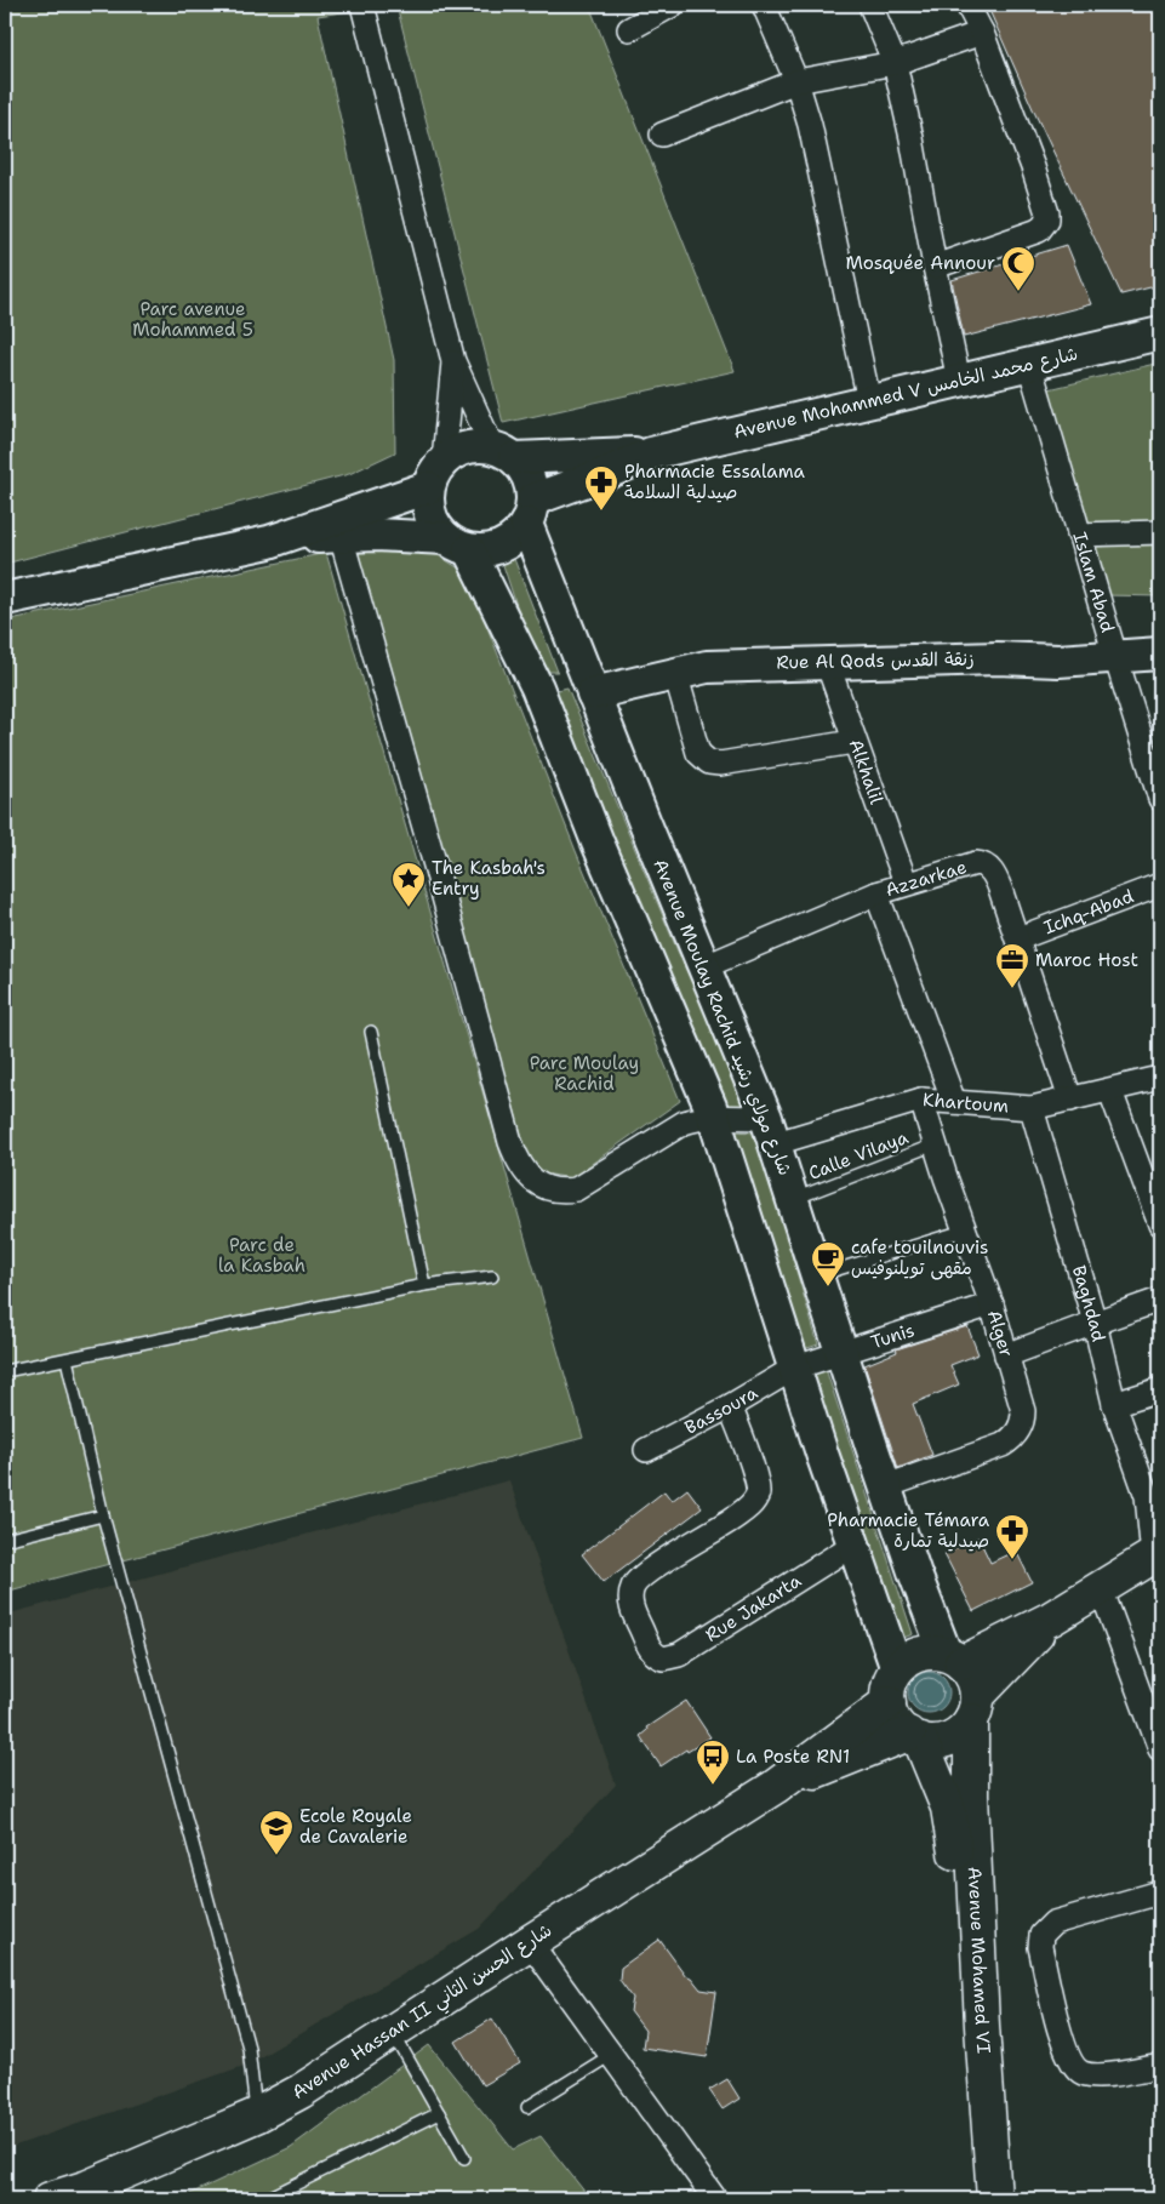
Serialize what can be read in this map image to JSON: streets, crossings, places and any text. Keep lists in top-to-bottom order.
{
  "streets": {
    "main road": [
      "Avenue Mohammed V شارع محمد الخامس",
      "Rue Al Qods زنقة القدس",
      "Avenue Moulay Rachid شارع مولاي رشيد",
      "Avenue Mohamed VI",
      "Avenue Hassan II شارع الحسن الثاني"
    ],
    "street": [
      "Islam Abad",
      "Alkhalil",
      "Azzarkae",
      "Ichq-Abad",
      "Khartoum",
      "Baghdad",
      "Alger",
      "Tunis",
      "Bassoura",
      "Rue Jakarta"
    ],
    "lane": ["Calle Vilaya"]
  },
  "crossings": [
    ["Avenue Mohammed V شارع محمد الخامس", "Islam Abad"],
    ["Islam Abad", "Rue Al Qods زنقة القدس"],
    ["Rue Al Qods زنقة القدس", "Alkhalil"],
    ["Rue Al Qods زنقة القدس", "Avenue Moulay Rachid شارع مولاي رشيد"],
    ["Alkhalil", "Azzarkae"],
    ["Azzarkae", "Ichq-Abad"],
    ["Azzarkae", "Avenue Moulay Rachid شارع مولاي رشيد"],
    ["Azzarkae", "Khartoum"],
    ["Avenue Moulay Rachid شارع مولاي رشيد", "Khartoum"],
    ["Avenue Moulay Rachid شارع مولاي رشيد", "Calle Vilaya"],
    ["Avenue Moulay Rachid شارع مولاي رشيد", "Alger"],
    ["Avenue Moulay Rachid شارع مولاي رشيد", "Tunis"],
    ["Avenue Moulay Rachid شارع مولاي رشيد", "Avenue Mohamed VI"],
    ["Avenue Moulay Rachid شارع مولاي رشيد", "Avenue Hassan II شارع الحسن الثاني"],
    ["Khartoum", "Baghdad"],
    ["Khartoum", "Alger"],
    ["Calle Vilaya", "Alger"],
    ["Alger", "Tunis"],
    ["Tunis", "Bassoura"],
    ["Bassoura", "Rue Jakarta"],
    ["Avenue Mohamed VI", "Avenue Hassan II شارع الحسن الثاني"]
  ],
  "parks": ["Parc avenue Mohammed 5", "Parc Moulay Rachid", "Parc de la Kasbah"],
  "places": {
    "mosque": ["Mosquée Annour"],
    "pharmacy": ["Pharmacie Essalama صيدلية السلامة", "Pharmacie Témara صيدلية تمارة"],
    "place": ["The Kasbah's Entry"],
    "office": ["Maroc Host"],
    "cafe": ["cafe touilnouvis مقهى تويلنوفيس"],
    "bus stop": ["La Poste RN1"],
    "school or university": ["Ecole Royale de Cavalerie"]
  }
}
